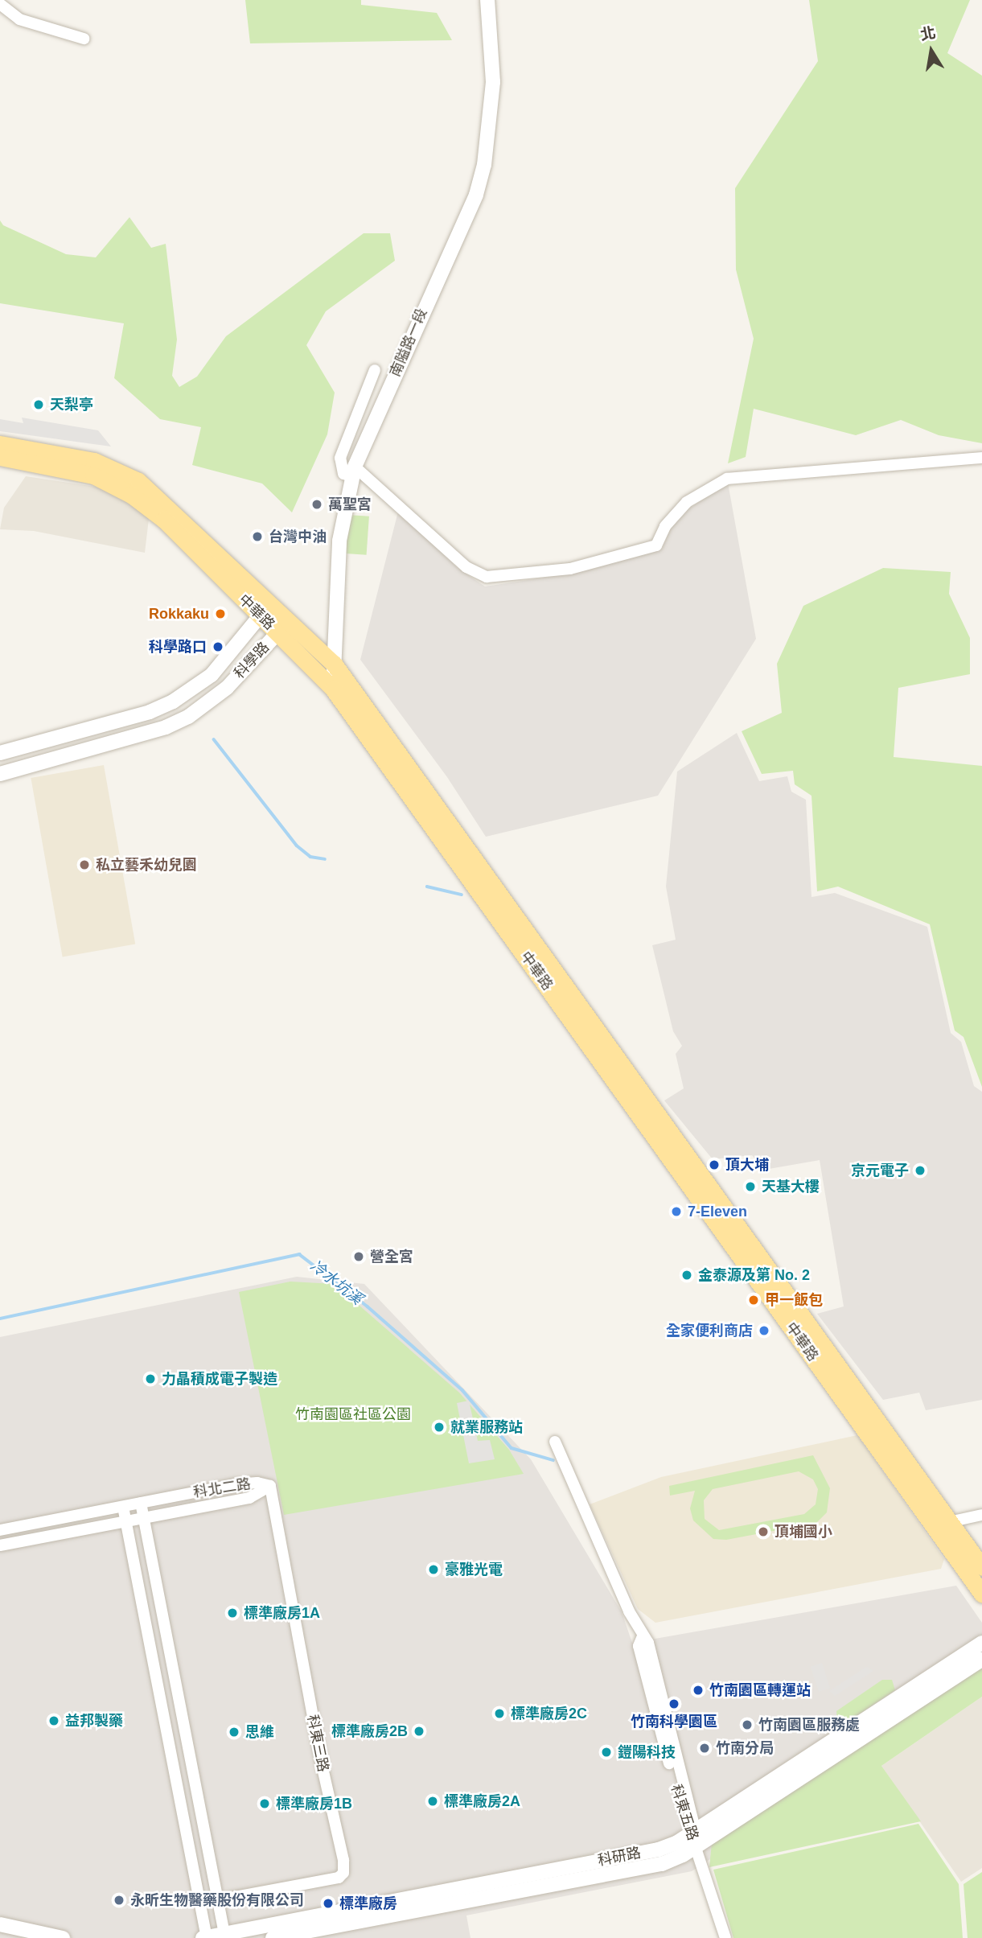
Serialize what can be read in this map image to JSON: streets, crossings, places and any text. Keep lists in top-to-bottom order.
{
  "streets": {
    "main road": ["中華路"],
    "street": [
      "南隘路一段",
      "科學路",
      "科北二路",
      "科東三路",
      "科東五路",
      "科研路"
    ]
  },
  "crossings": [
    ["南隘路一段", "中華路"],
    ["中華路", "科學路"],
    ["科北二路", "科東三路"],
    ["科東五路", "科研路"]
  ],
  "water": ["冷水坑溪"],
  "parks": ["竹南園區社區公園"],
  "places": [
    "天梨亭",
    "萬聖宮",
    "台灣中油",
    "Rokkaku",
    "科學路口",
    "私立藝禾幼兒園",
    "頂大埔",
    "京元電子",
    "天基大樓",
    "7-Eleven",
    "營全宮",
    "金泰源及第 No. 2",
    "甲一飯包",
    "全家便利商店",
    "力晶積成電子製造",
    "就業服務站",
    "頂埔國小",
    "豪雅光電",
    "標準廠房1A",
    "竹南園區轉運站",
    "竹南科學園區",
    "標準廠房2C",
    "益邦製藥",
    "竹南園區服務處",
    "標準廠房2B",
    "思維",
    "竹南分局",
    "鎧陽科技",
    "標準廠房2A",
    "標準廠房1B",
    "永昕生物醫藥股份有限公司",
    "標準廠房"
  ],
  "north": "top"
}
